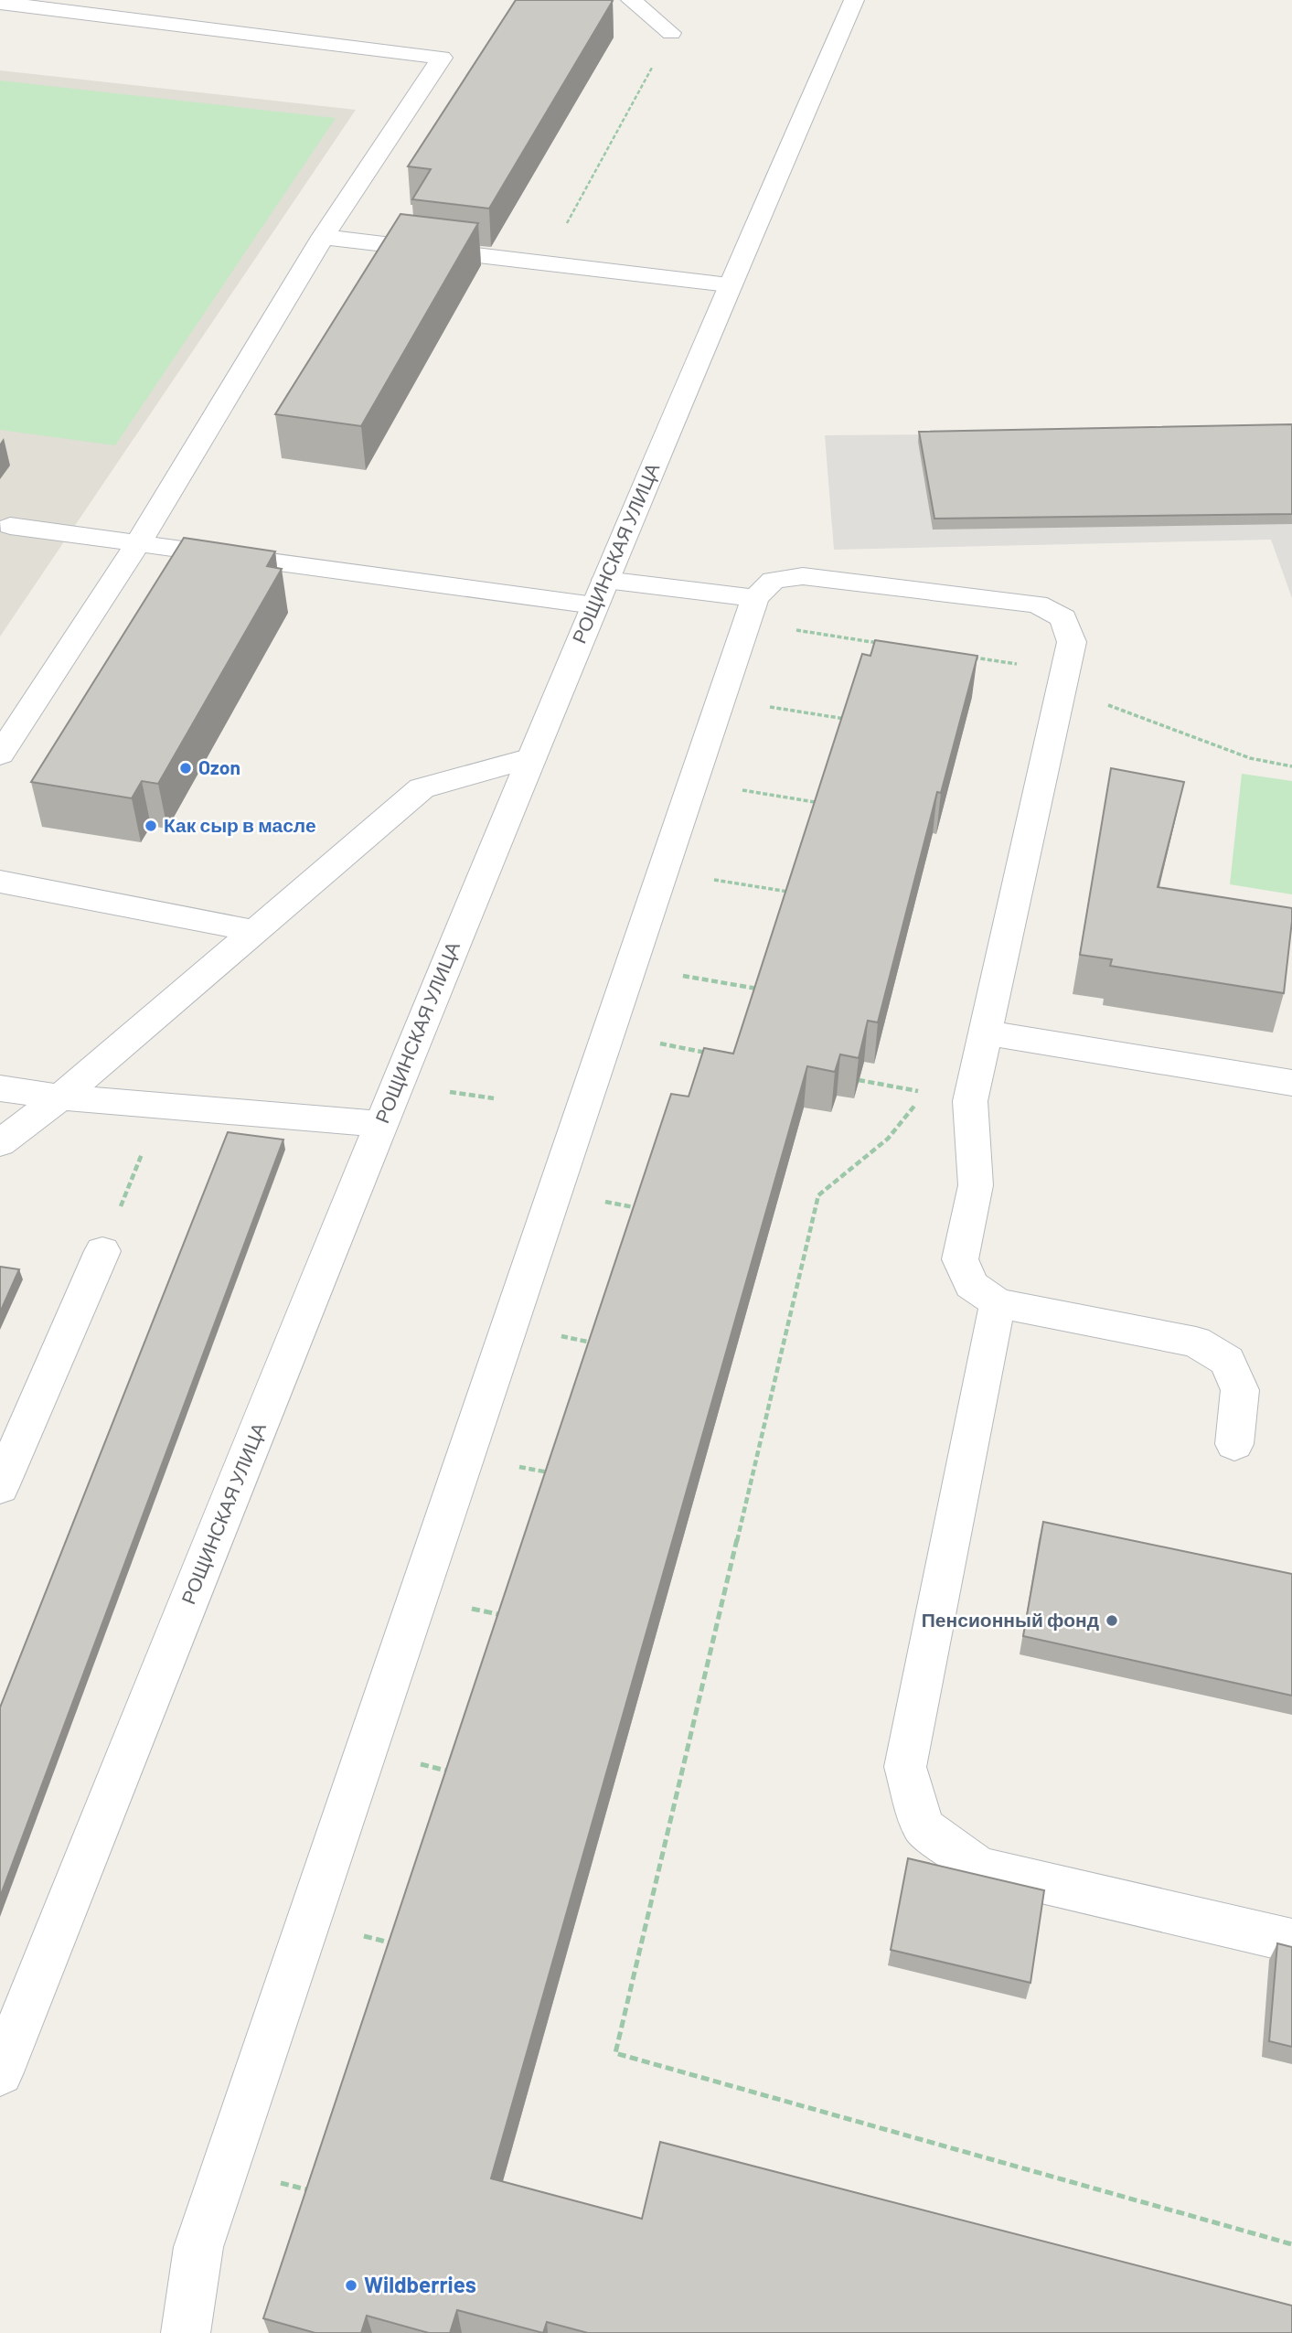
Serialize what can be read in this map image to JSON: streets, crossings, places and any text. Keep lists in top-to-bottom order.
{
  "streets": {
    "street": ["РОЩИНСКАЯ УЛИЦА"]
  },
  "places": [
    "Ozon",
    "Как сыр в масле",
    "Пенсионный фонд",
    "Wildberries"
  ]
}
